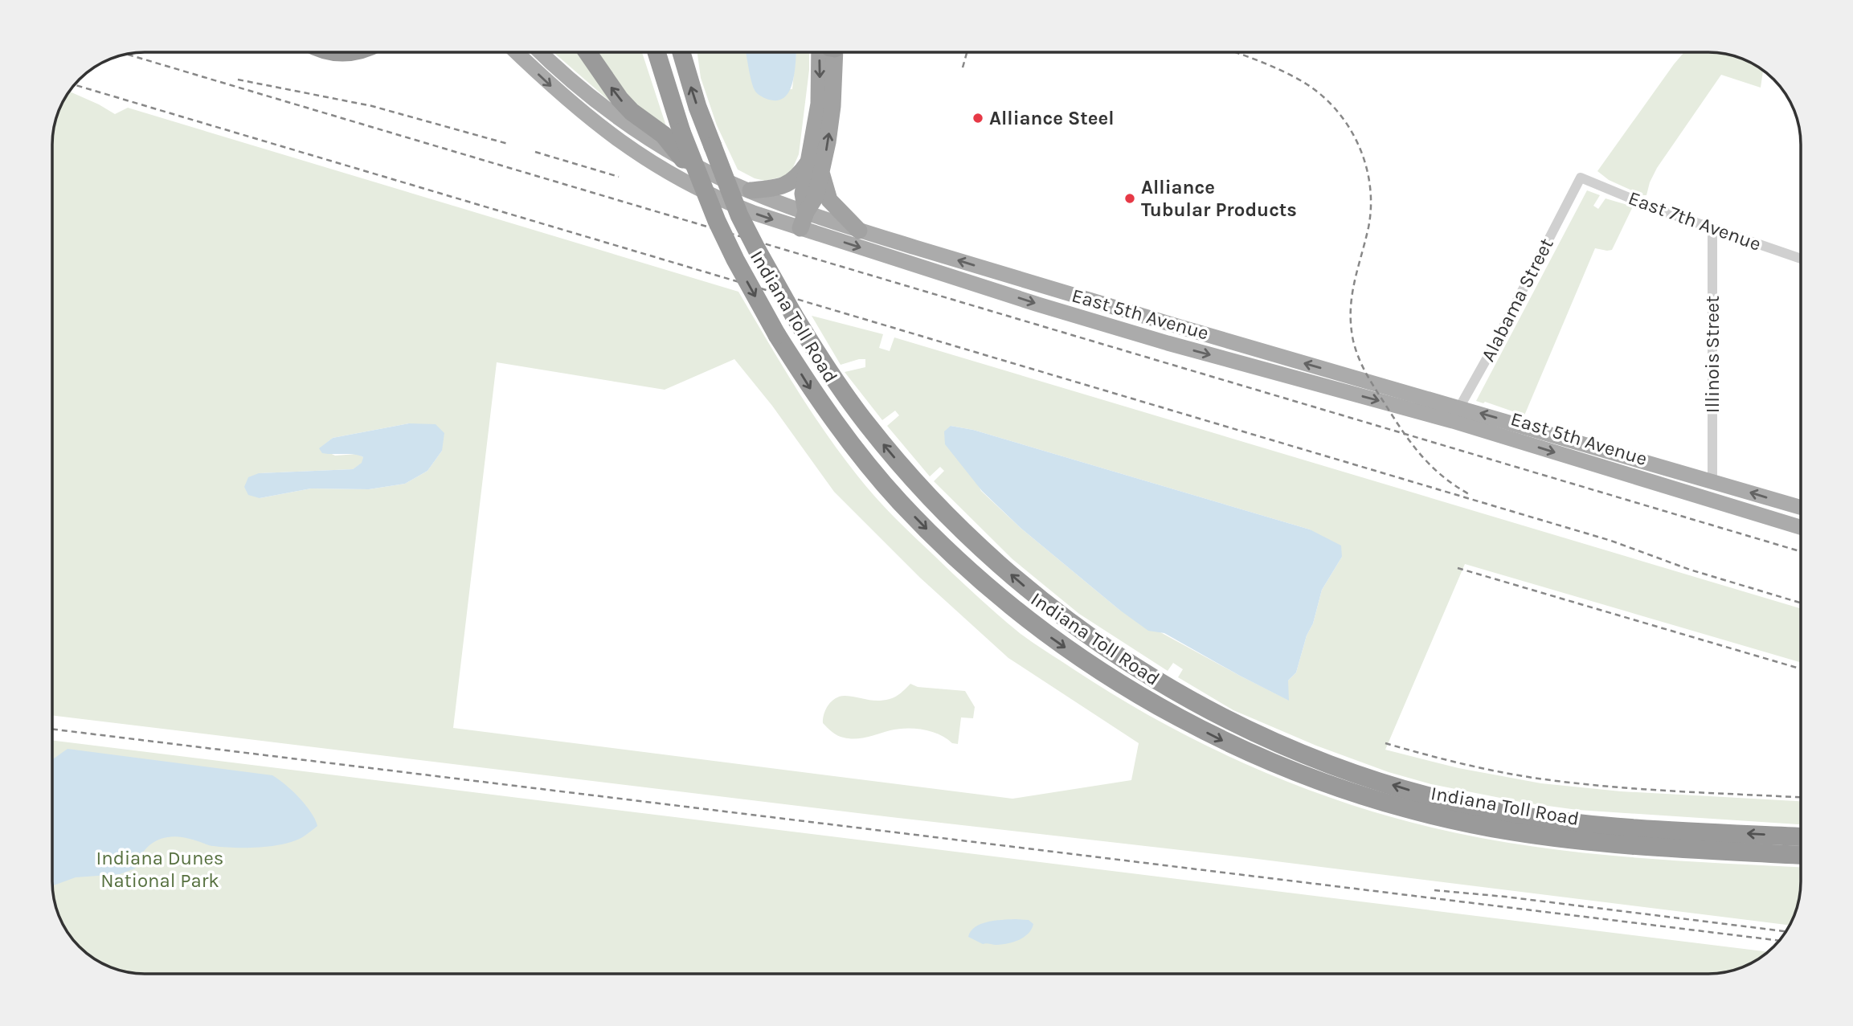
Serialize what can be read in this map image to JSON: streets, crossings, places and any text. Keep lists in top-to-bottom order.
{
  "streets": {
    "highway": ["Indiana Toll Road"],
    "main road": ["East 5th Avenue"],
    "street": ["East 7th Avenue", "Alabama Street", "Illinois Street"]
  },
  "crossings": [
    ["East 7th Avenue", "Alabama Street"],
    ["East 7th Avenue", "Illinois Street"],
    ["Alabama Street", "East 5th Avenue"],
    ["East 5th Avenue", "Illinois Street"]
  ],
  "parks": ["Indiana Dunes National Park"],
  "places": ["Alliance Steel", "Alliance Tubular Products"]
}
